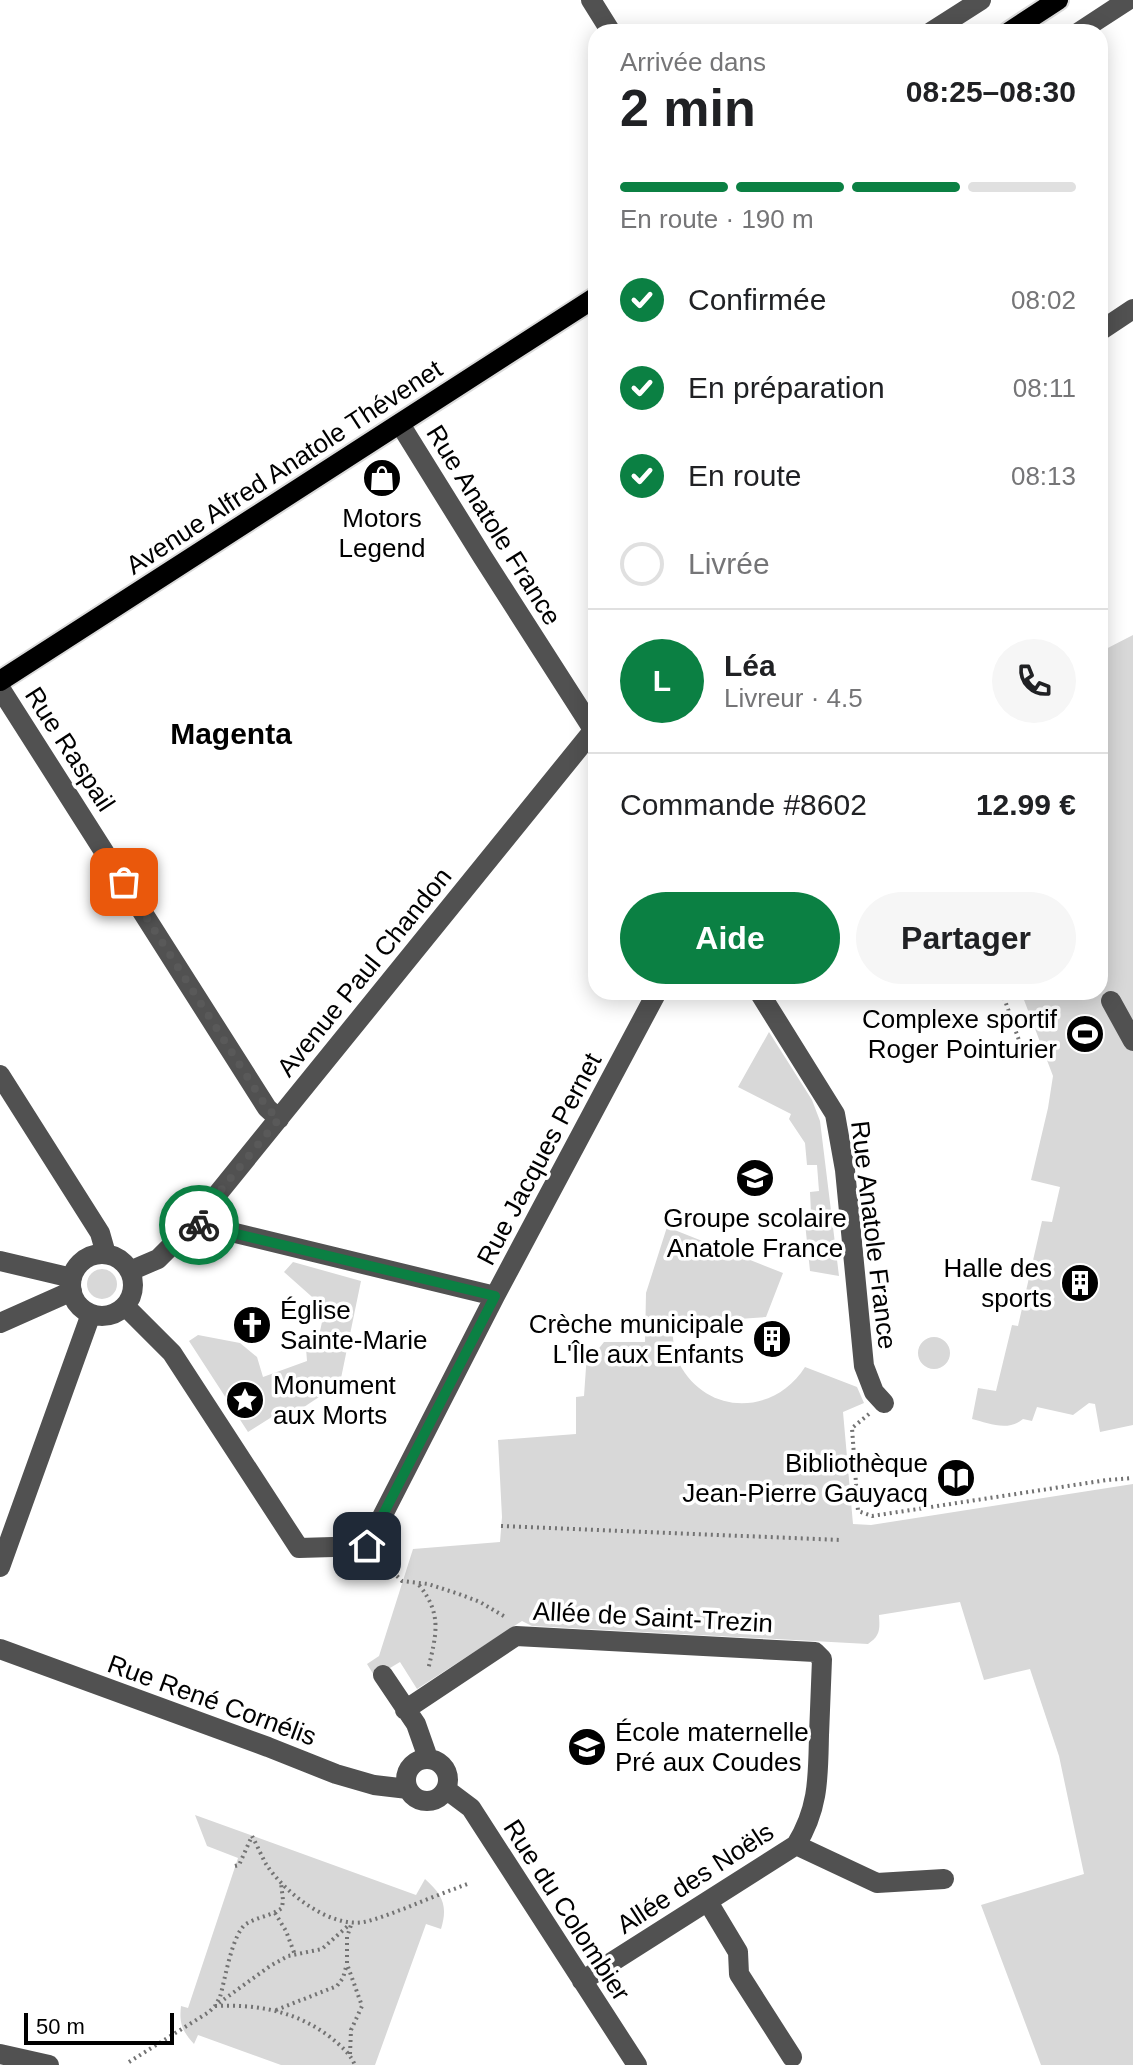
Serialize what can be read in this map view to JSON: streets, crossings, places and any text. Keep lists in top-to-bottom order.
{
  "streets": {
    "main road": ["Avenue Alfred Anatole Thévenet"],
    "street": [
      "Rue Anatole France",
      "Rue Raspail",
      "Avenue Paul Chandon",
      "Rue Jacques Pernet",
      "Allée de Saint-Trezin",
      "Rue René Cornélis",
      "Allée des Noëls",
      "Rue du Colombier"
    ]
  },
  "crossings": [
    ["Avenue Alfred Anatole Thévenet", "Rue Anatole France"],
    ["Rue Raspail", "Avenue Paul Chandon"],
    ["Allée de Saint-Trezin", "Allée des Noëls"],
    ["Rue René Cornélis", "Rue du Colombier"],
    ["Allée des Noëls", "Rue du Colombier"]
  ],
  "districts": ["Magenta"],
  "places": {
    "shop": ["Motors Legend"],
    "sports": ["Complexe sportif Roger Pointurier"],
    "school or university": ["Groupe scolaire Anatole France", "École maternelle Pré aux Coudes"],
    "building": ["Halle des sports", "Crèche municipale L'Île aux Enfants"],
    "church": ["Église Sainte-Marie"],
    "place": ["Monument aux Morts"],
    "library": ["Bibliothèque Jean-Pierre Gauyacq"]
  },
  "scale_bar": "50 m",
  "page": {
    "heading": ["2 min", "Arrivée dans", "08:25–08:30"],
    "panel": [
      "Léa",
      "Livreur · 4.5",
      "Commande #8602",
      "12.99 €"
    ],
    "bar": "En route · 190 m",
    "list": [
      ["Confirmée", "08:02"],
      ["En préparation", "08:11"],
      ["En route", "08:13"],
      "Livrée"
    ],
    "round": "L",
    "buttons": ["Aide", "Partager"],
    "scale": "50 m"
  }
}
